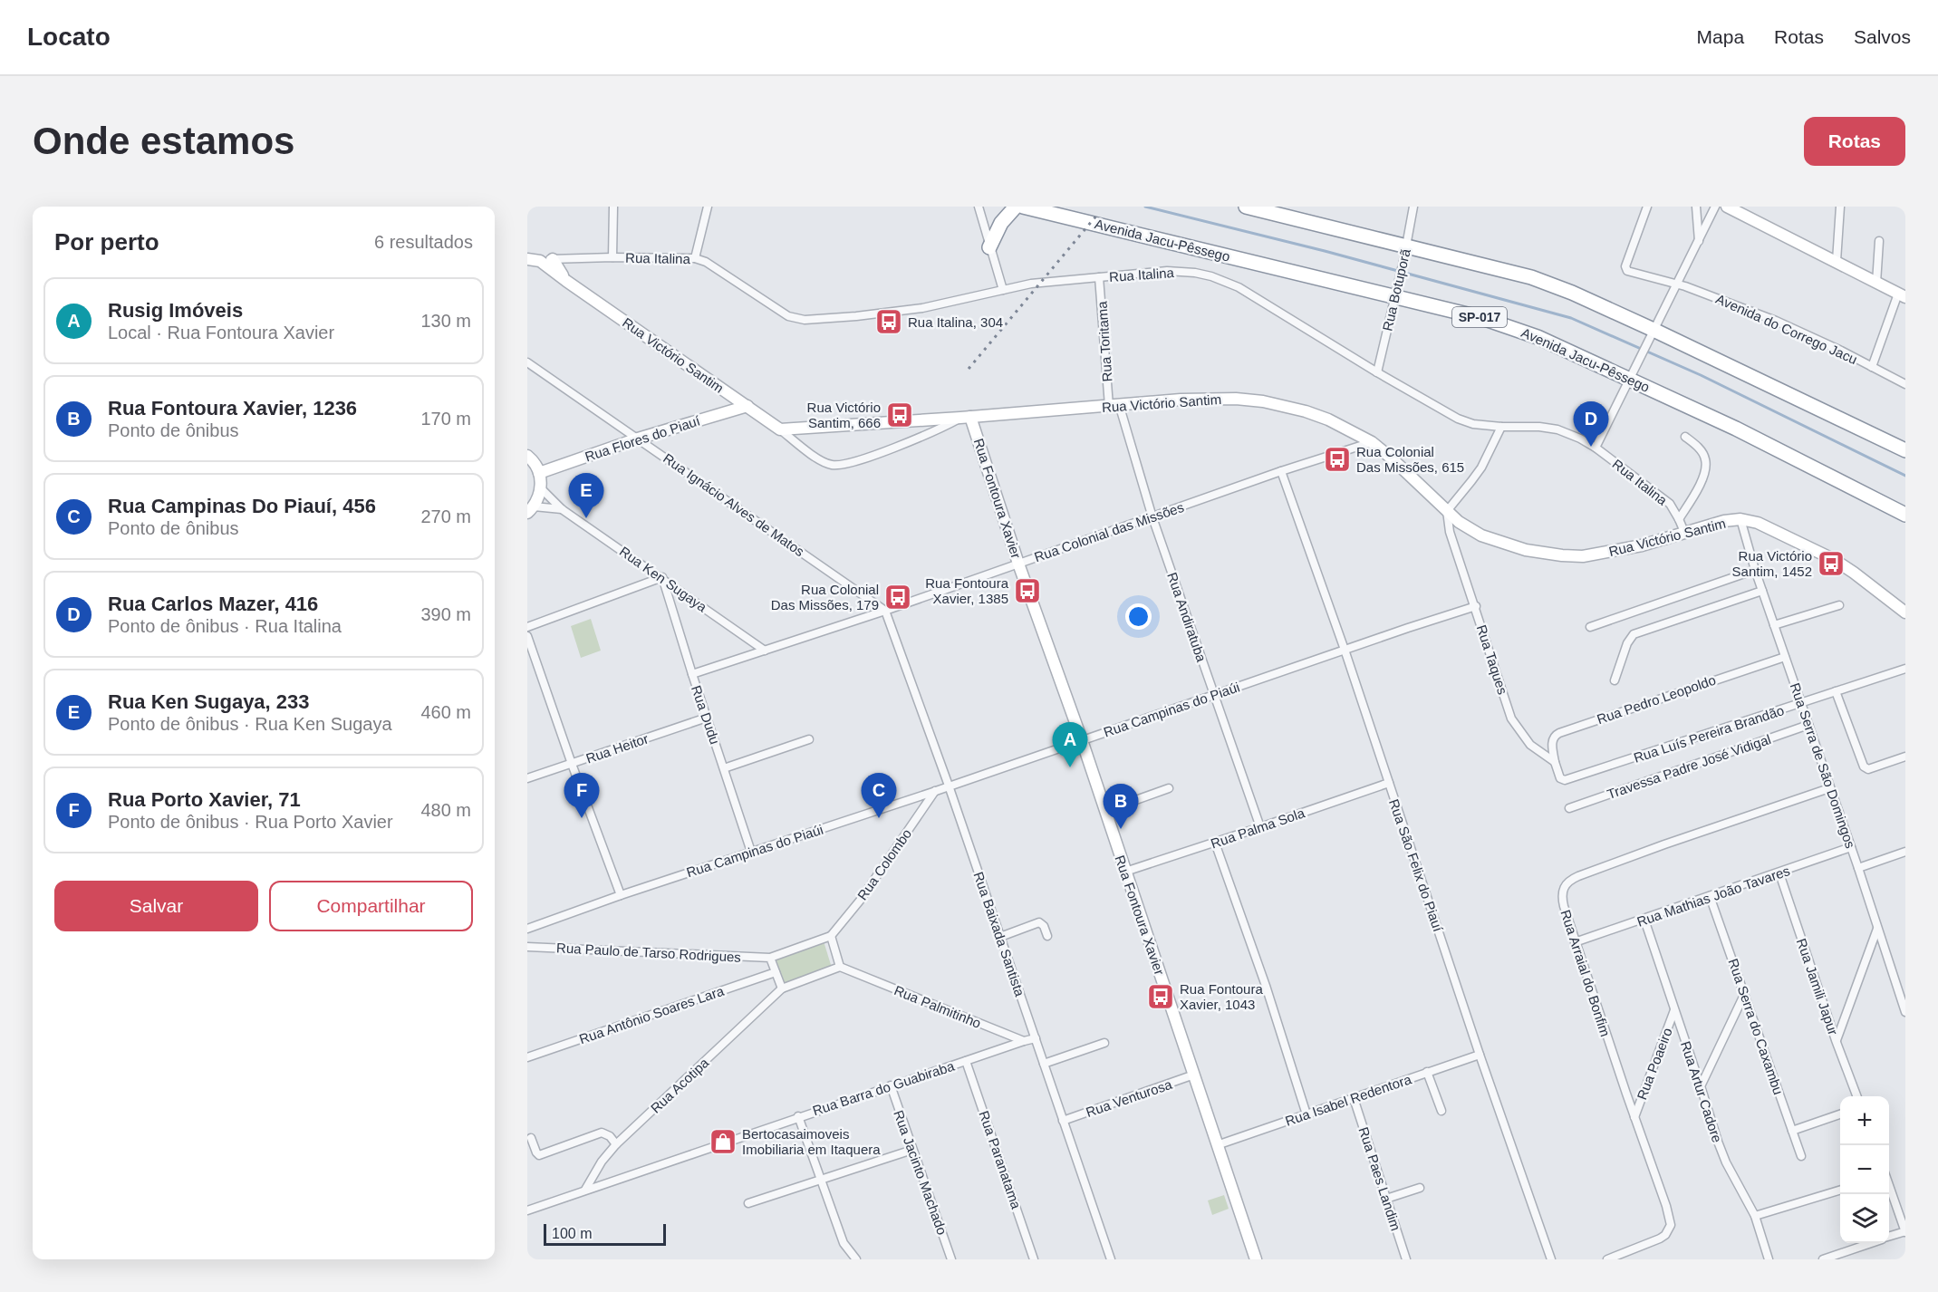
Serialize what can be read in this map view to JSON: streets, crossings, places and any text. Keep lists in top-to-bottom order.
{
  "streets": {
    "highway": ["Avenida Jacu-Pêssego", "SP-017"],
    "street": [
      "Rua Italina",
      "Rua Botuporã",
      "Avenida do Corrego Jacu",
      "Rua Toritama",
      "Rua Victório Santim",
      "Rua Flores do Piauí",
      "Rua Fontoura Xavier",
      "Rua Ignácio Alves de Matos",
      "Rua Colonial das Missões",
      "Rua Ken Sugaya",
      "Rua Andiratuba",
      "Rua Taques",
      "Rua Pedro Leopoldo",
      "Rua Campinas do Piaúi",
      "Rua Dudu",
      "Rua Luís Pereira Brandão",
      "Rua Heitor",
      "Rua Serra de São Domingos",
      "Travessa Padre José Vidigal",
      "Rua Palma Sola",
      "Rua Colombo",
      "Rua São Felix do Piauí",
      "Rua Mathias João Tavares",
      "Rua Baixada Santista",
      "Rua Paulo de Tarso Rodrigues",
      "Rua Arraial do Bonfim",
      "Rua Jamili Japur",
      "Rua Palmitinho",
      "Rua Antônio Soares Lara",
      "Rua Serra do Caxambu",
      "Rua Poaeiro",
      "Rua Acotipa",
      "Rua Barra do Guabiraba",
      "Rua Artur Cadore",
      "Rua Venturosa",
      "Rua Isabel Redentora",
      "Rua Paranatama",
      "Rua Jacinto Machado",
      "Rua Paes Landim"
    ]
  },
  "crossings": [
    ["Avenida Jacu-Pêssego", "Rua Botuporã"],
    ["Rua Italina", "Rua Botuporã"],
    ["Rua Italina", "Rua Toritama"],
    ["Rua Italina", "Rua Victório Santim"],
    ["Rua Toritama", "Rua Victório Santim"],
    ["Rua Toritama", "Rua Andiratuba"],
    ["Rua Victório Santim", "Rua Flores do Piauí"],
    ["Rua Victório Santim", "Rua Fontoura Xavier"],
    ["Rua Victório Santim", "Rua Colonial das Missões"],
    ["Rua Victório Santim", "Rua Andiratuba"],
    ["Rua Victório Santim", "Rua Taques"],
    ["Rua Victório Santim", "Rua Serra de São Domingos"],
    ["Rua Flores do Piauí", "Rua Ignácio Alves de Matos"],
    ["Rua Fontoura Xavier", "Rua Colonial das Missões"],
    ["Rua Fontoura Xavier", "Rua Campinas do Piaúi"],
    ["Rua Fontoura Xavier", "Rua Palma Sola"],
    ["Rua Fontoura Xavier", "Rua Venturosa"],
    ["Rua Fontoura Xavier", "Rua Isabel Redentora"],
    ["Rua Ignácio Alves de Matos", "Rua Colonial das Missões"],
    ["Rua Ignácio Alves de Matos", "Rua Baixada Santista"],
    ["Rua Colonial das Missões", "Rua Ken Sugaya"],
    ["Rua Colonial das Missões", "Rua Andiratuba"],
    ["Rua Colonial das Missões", "Rua Dudu"],
    ["Rua Colonial das Missões", "Rua São Felix do Piauí"],
    ["Rua Colonial das Missões", "Rua Baixada Santista"],
    ["Rua Ken Sugaya", "Rua Dudu"],
    ["Rua Andiratuba", "Rua Campinas do Piaúi"],
    ["Rua Andiratuba", "Rua Palma Sola"],
    ["Rua Taques", "Rua Pedro Leopoldo"],
    ["Rua Taques", "Rua Campinas do Piaúi"],
    ["Rua Taques", "Rua Luís Pereira Brandão"],
    ["Rua Pedro Leopoldo", "Rua Serra de São Domingos"],
    ["Rua Campinas do Piaúi", "Rua Dudu"],
    ["Rua Campinas do Piaúi", "Rua Colombo"],
    ["Rua Campinas do Piaúi", "Rua São Felix do Piauí"],
    ["Rua Campinas do Piaúi", "Rua Baixada Santista"],
    ["Rua Dudu", "Rua Heitor"],
    ["Rua Luís Pereira Brandão", "Rua Serra de São Domingos"],
    ["Rua Serra de São Domingos", "Travessa Padre José Vidigal"],
    ["Rua Serra de São Domingos", "Rua Mathias João Tavares"],
    ["Rua Serra de São Domingos", "Rua Arraial do Bonfim"],
    ["Rua Palma Sola", "Rua São Felix do Piauí"],
    ["Rua São Felix do Piauí", "Rua Isabel Redentora"],
    ["Rua Mathias João Tavares", "Rua Arraial do Bonfim"],
    ["Rua Mathias João Tavares", "Rua Jamili Japur"],
    ["Rua Mathias João Tavares", "Rua Serra do Caxambu"],
    ["Rua Mathias João Tavares", "Rua Artur Cadore"],
    ["Rua Baixada Santista", "Rua Venturosa"],
    ["Rua Arraial do Bonfim", "Rua Poaeiro"],
    ["Rua Palmitinho", "Rua Barra do Guabiraba"],
    ["Rua Poaeiro", "Rua Artur Cadore"],
    ["Rua Acotipa", "Rua Barra do Guabiraba"],
    ["Rua Barra do Guabiraba", "Rua Paranatama"],
    ["Rua Barra do Guabiraba", "Rua Jacinto Machado"],
    ["Rua Isabel Redentora", "Rua Paes Landim"]
  ],
  "places": {
    "bus stop": [
      "Rua Italina, 304",
      "Rua Victório Santim, 666",
      "Rua Colonial Das Missões, 615",
      "Rua Victório Santim, 1452",
      "Rua Fontoura Xavier, 1385",
      "Rua Colonial Das Missões, 179",
      "Rua Fontoura Xavier, 1043"
    ],
    "shop": ["Bertocasaimoveis Imobiliaria em Itaquera"]
  },
  "scale_bar": "100 m",
  "page": {
    "header": "Locato",
    "nav": ["Mapa", "Rotas", "Salvos"],
    "buttons": [
      "Rotas",
      ["Salvar", "Compartilhar"]
    ],
    "title": "Onde estamos",
    "heading": ["Por perto", "6 resultados"],
    "list": [
      {
        "mark": "A",
        "name": "Rusig Imóveis",
        "note": "Local · Rua Fontoura Xavier",
        "value": "130 m"
      },
      {
        "mark": "B",
        "name": "Rua Fontoura Xavier, 1236",
        "note": "Ponto de ônibus",
        "value": "170 m"
      },
      {
        "mark": "C",
        "name": "Rua Campinas Do Piauí, 456",
        "note": "Ponto de ônibus",
        "value": "270 m"
      },
      {
        "mark": "D",
        "name": "Rua Carlos Mazer, 416",
        "note": "Ponto de ônibus · Rua Italina",
        "value": "390 m"
      },
      {
        "mark": "E",
        "name": "Rua Ken Sugaya, 233",
        "note": "Ponto de ônibus · Rua Ken Sugaya",
        "value": "460 m"
      },
      {
        "mark": "F",
        "name": "Rua Porto Xavier, 71",
        "note": "Ponto de ônibus · Rua Porto Xavier",
        "value": "480 m"
      }
    ],
    "pins": [
      "D",
      "E",
      "A",
      "C",
      "F",
      "B"
    ],
    "map_buttons": ["+", "−"],
    "scale": "100 m"
  }
}
